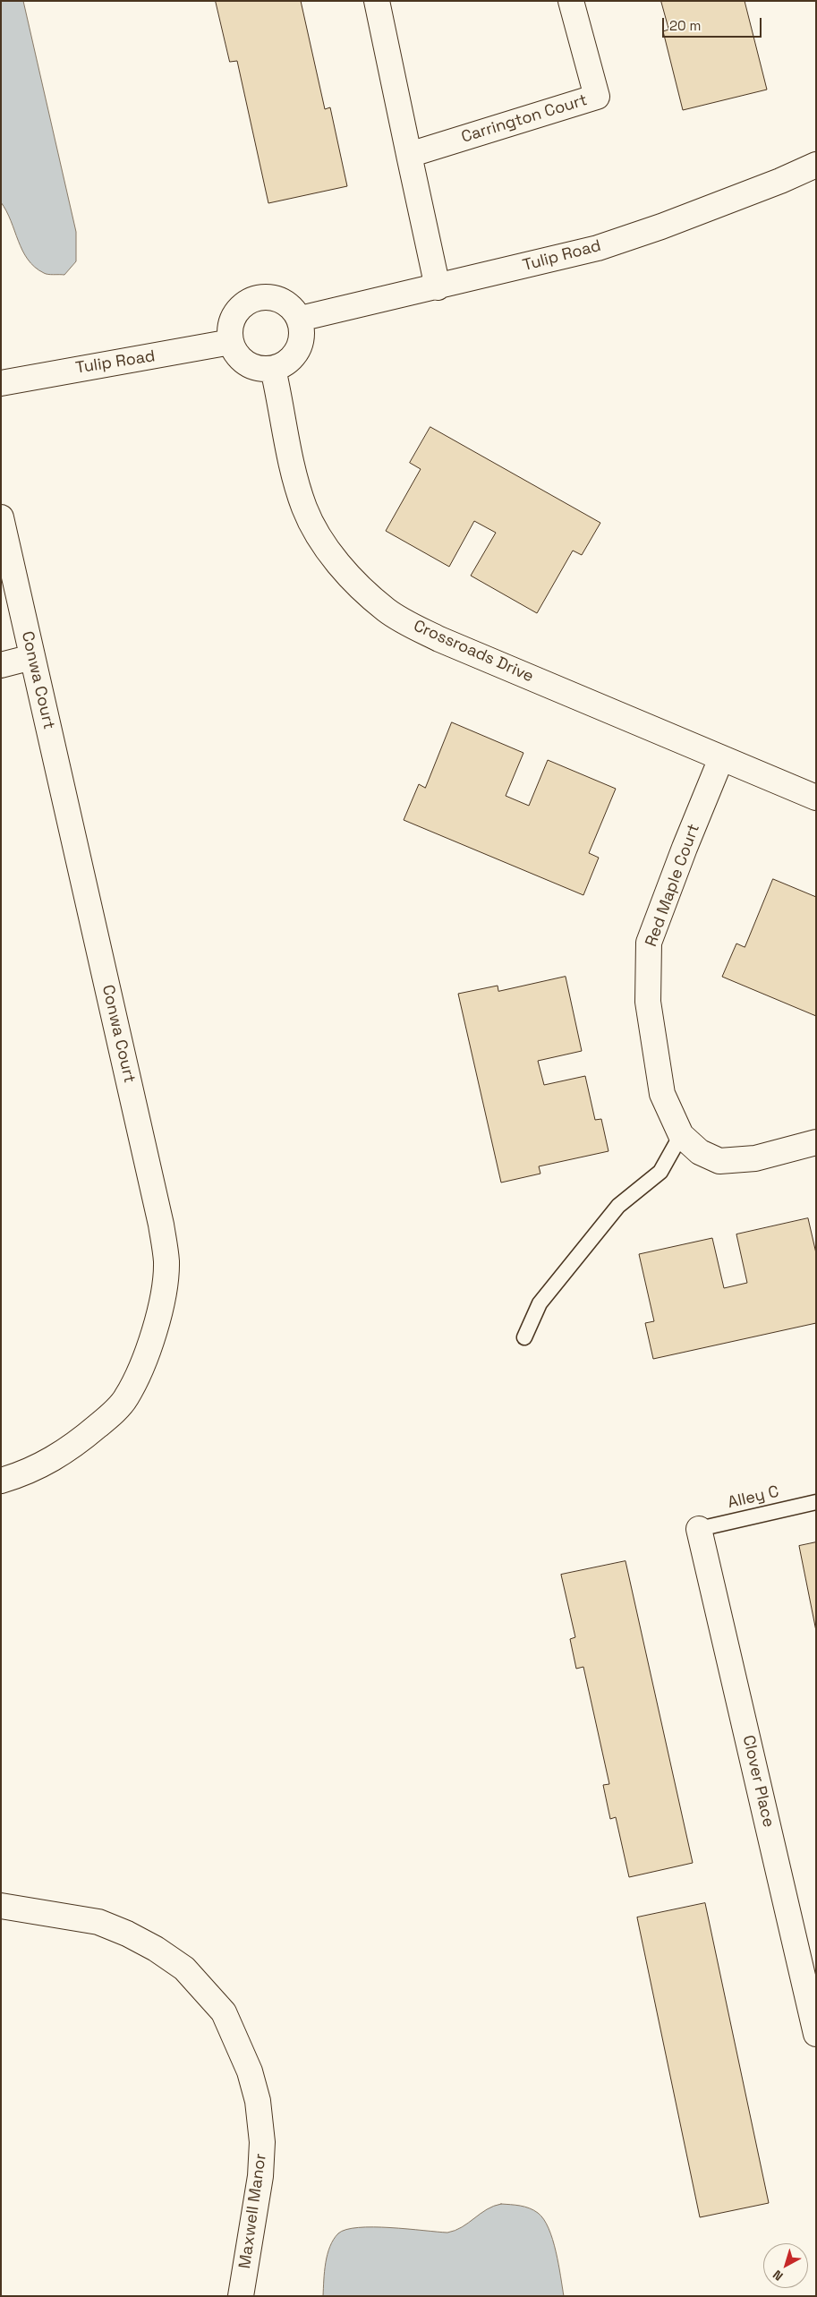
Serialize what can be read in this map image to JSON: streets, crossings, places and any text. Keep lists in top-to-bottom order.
{
  "streets": {
    "street": [
      "Carrington Court",
      "Tulip Road",
      "Crossroads Drive",
      "Conwa Court",
      "Red Maple Court",
      "Clover Place",
      "Maxwell Manor"
    ],
    "lane": ["Alley C"]
  },
  "crossings": [
    ["Tulip Road", "Crossroads Drive"],
    ["Crossroads Drive", "Red Maple Court"],
    ["Alley C", "Clover Place"]
  ],
  "scale_bar": "20 m",
  "north": "bottom left"
}
